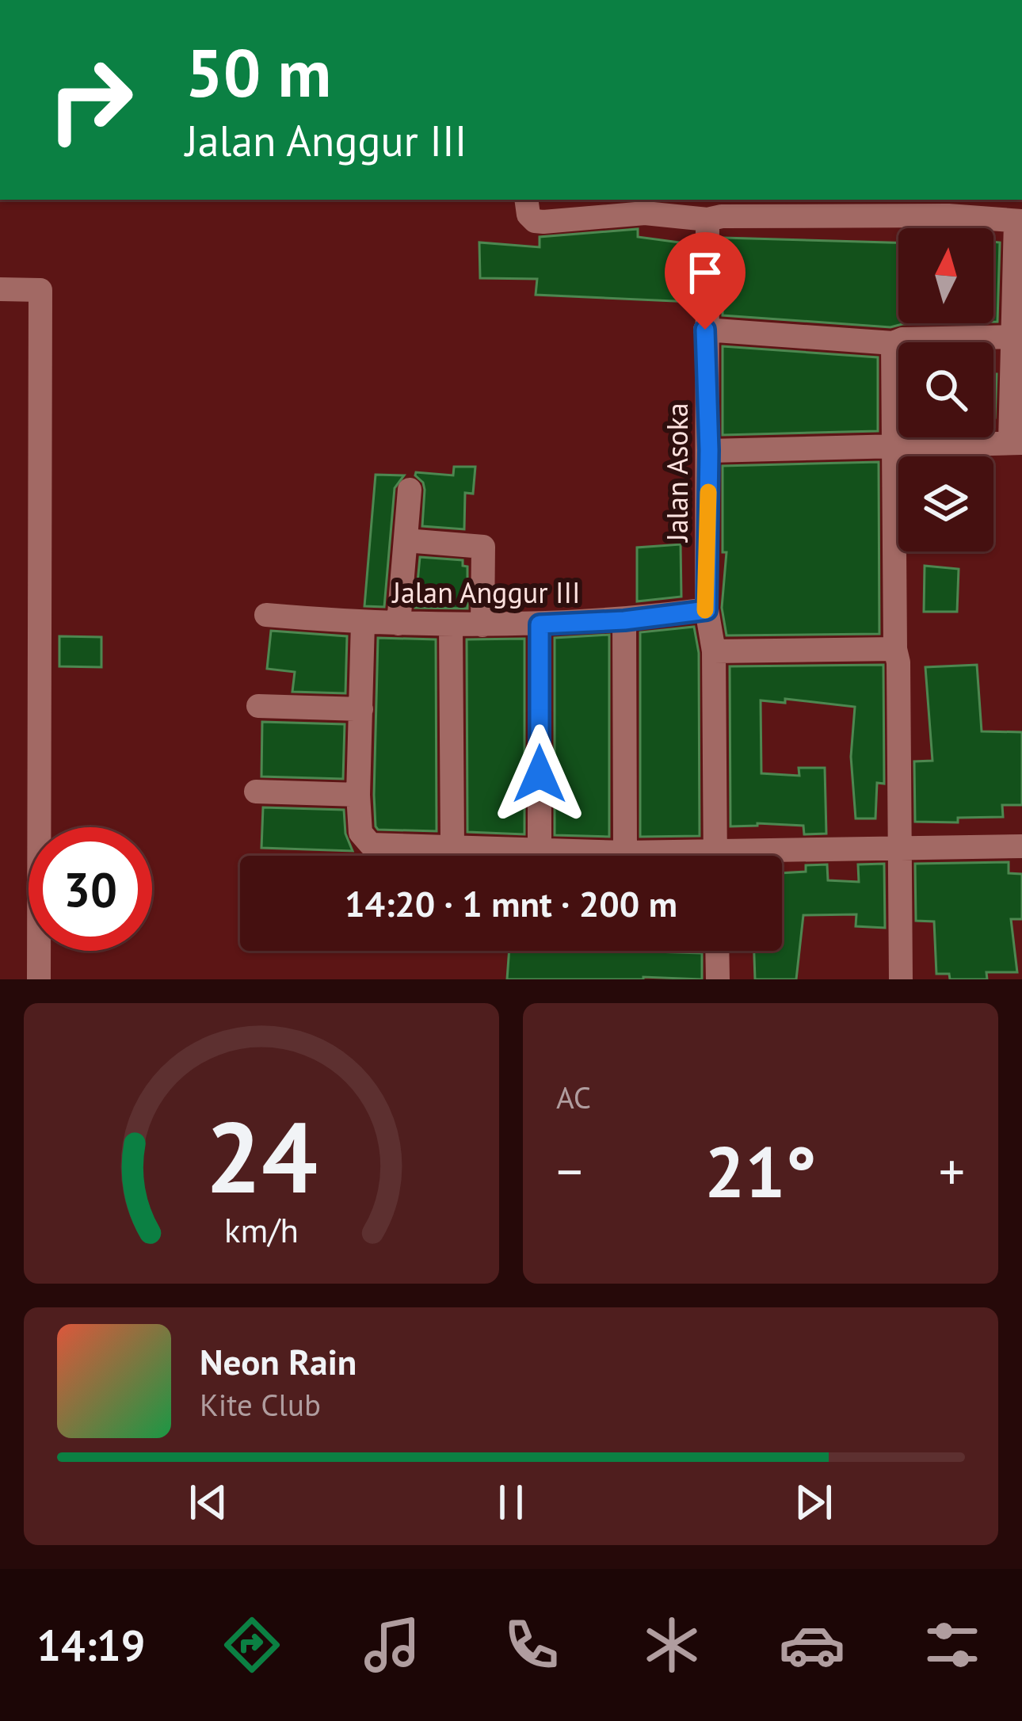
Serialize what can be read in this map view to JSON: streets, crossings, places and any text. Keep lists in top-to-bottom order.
{
  "streets": {
    "street": ["Jalan Asoka", "Jalan Anggur III"]
  },
  "crossings": [
    ["Jalan Asoka", "Jalan Anggur III"]
  ],
  "north": "top",
  "page": {
    "turn": ["50 m", "Jalan Anggur III"],
    "limit": "30",
    "trip": "14:20 · 1 mnt · 200 m",
    "tile": "AC",
    "heat": ["−", "21°", "+"],
    "song": ["Neon Rain", "Kite Club"],
    "tabs": "14:19",
    "gauge": ["24", "km/h"]
  }
}
